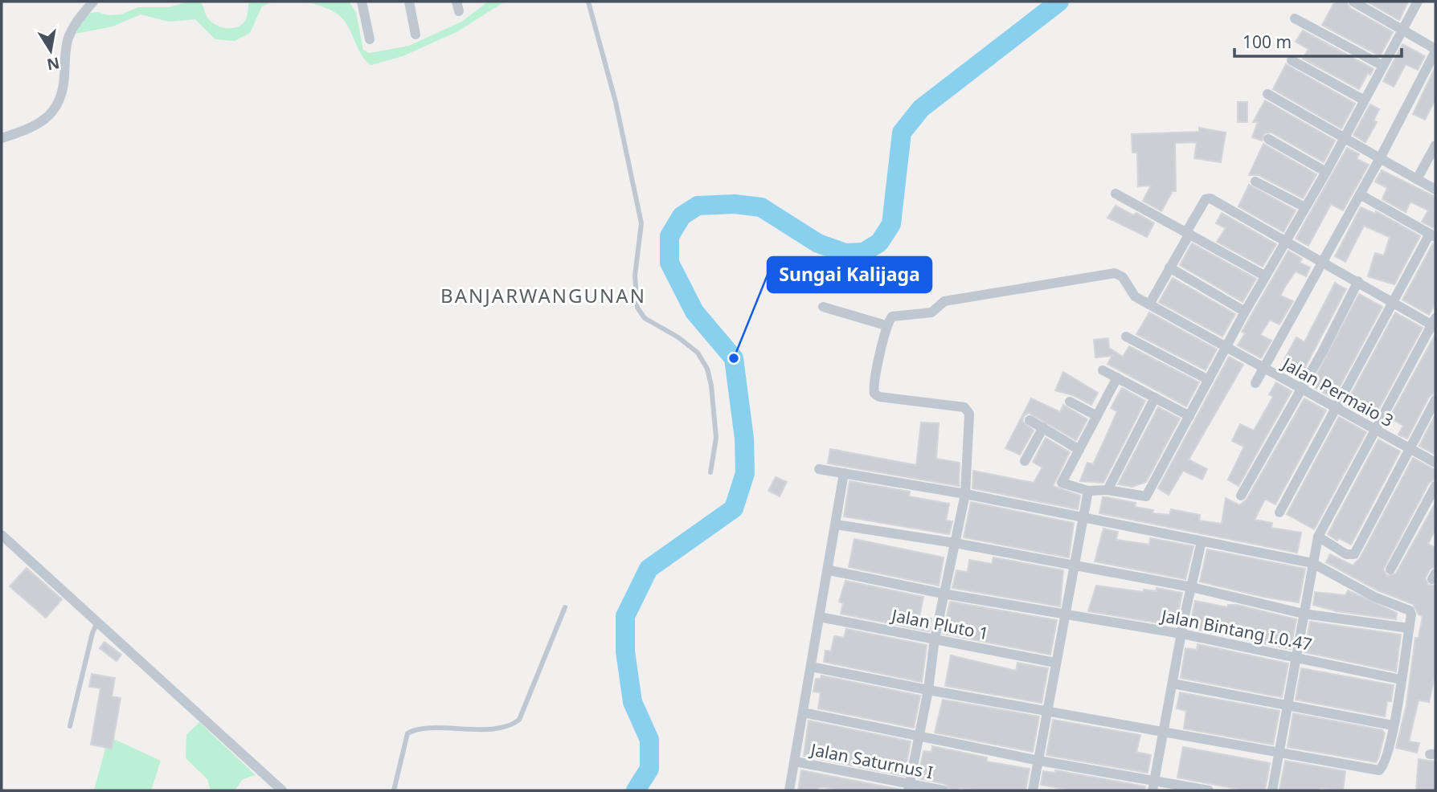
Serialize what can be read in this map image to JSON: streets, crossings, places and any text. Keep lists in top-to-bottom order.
{
  "streets": {
    "street": [
      "Jalan Permaio 3",
      "Jalan Pluto 1",
      "Jalan Bintang I.0.47",
      "Jalan Saturnus I"
    ]
  },
  "districts": ["BANJARWANGUNAN"],
  "places": ["Sungai Kalijaga"],
  "scale_bar": "100 m",
  "north": "bottom"
}
